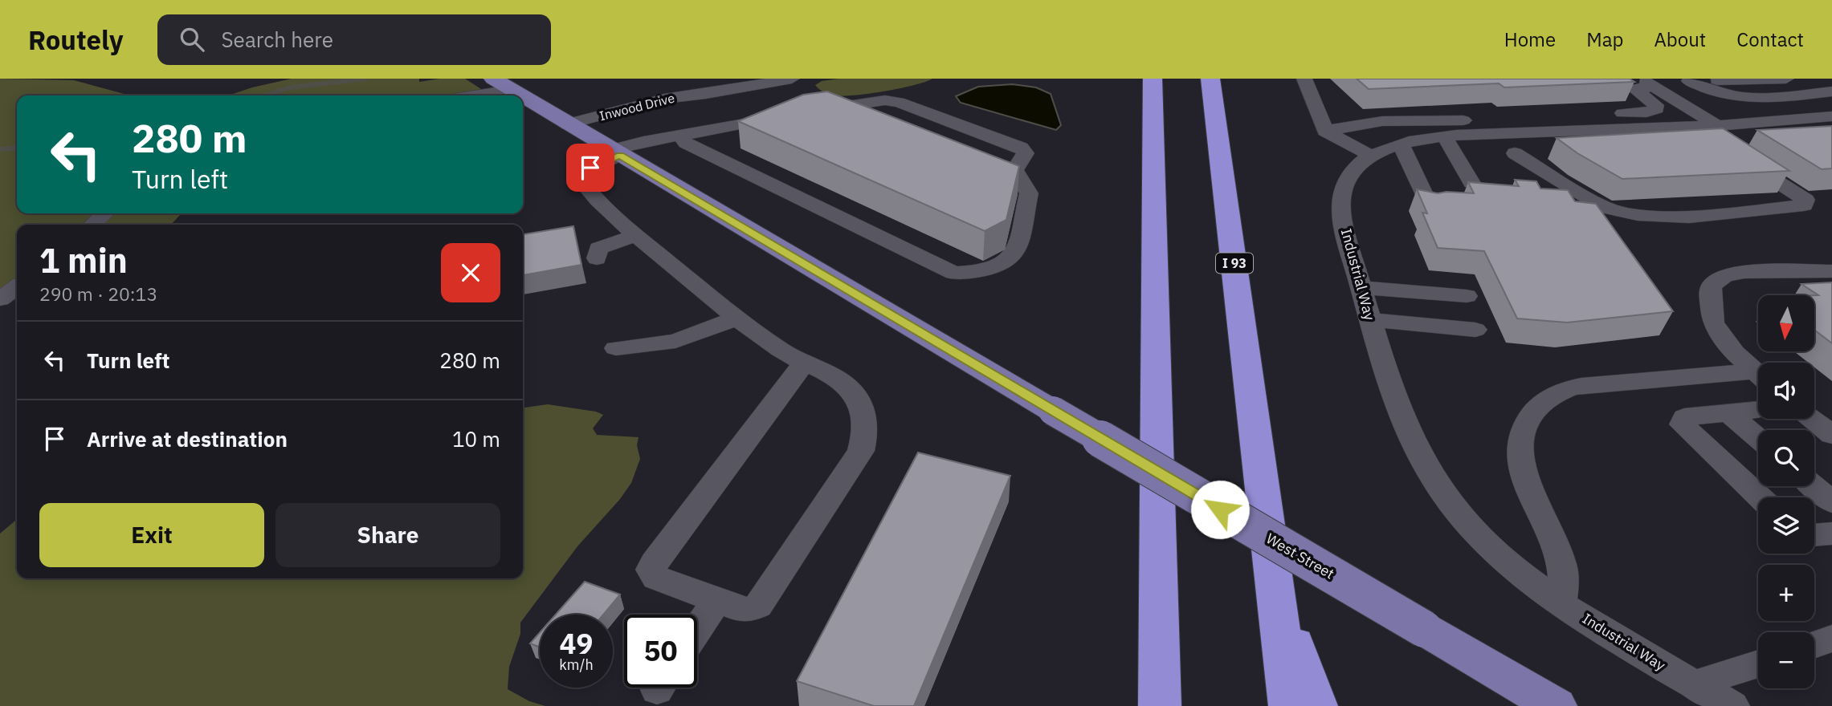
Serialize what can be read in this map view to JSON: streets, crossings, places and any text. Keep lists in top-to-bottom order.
{
  "streets": {
    "highway": ["I 93"],
    "main road": ["West Street"],
    "street": ["Inwood Drive", "Industrial Way"]
  },
  "crossings": [
    ["Inwood Drive", "West Street"]
  ],
  "north": "bottom",
  "page": {
    "header": "Routely",
    "search": "Search here",
    "nav": [
      "Home",
      "Map",
      "About",
      "Contact"
    ],
    "turn": ["280 m", "Turn left"],
    "heading": ["1 min", "290 m · 20:13"],
    "map_buttons": ["+", "−"],
    "list": [
      {
        "name": "Turn left",
        "value": "280 m"
      },
      {
        "name": "Arrive at destination",
        "value": "10 m"
      }
    ],
    "buttons": ["Exit", "Share"],
    "speed": "49 km/h",
    "limit": "50"
  }
}
